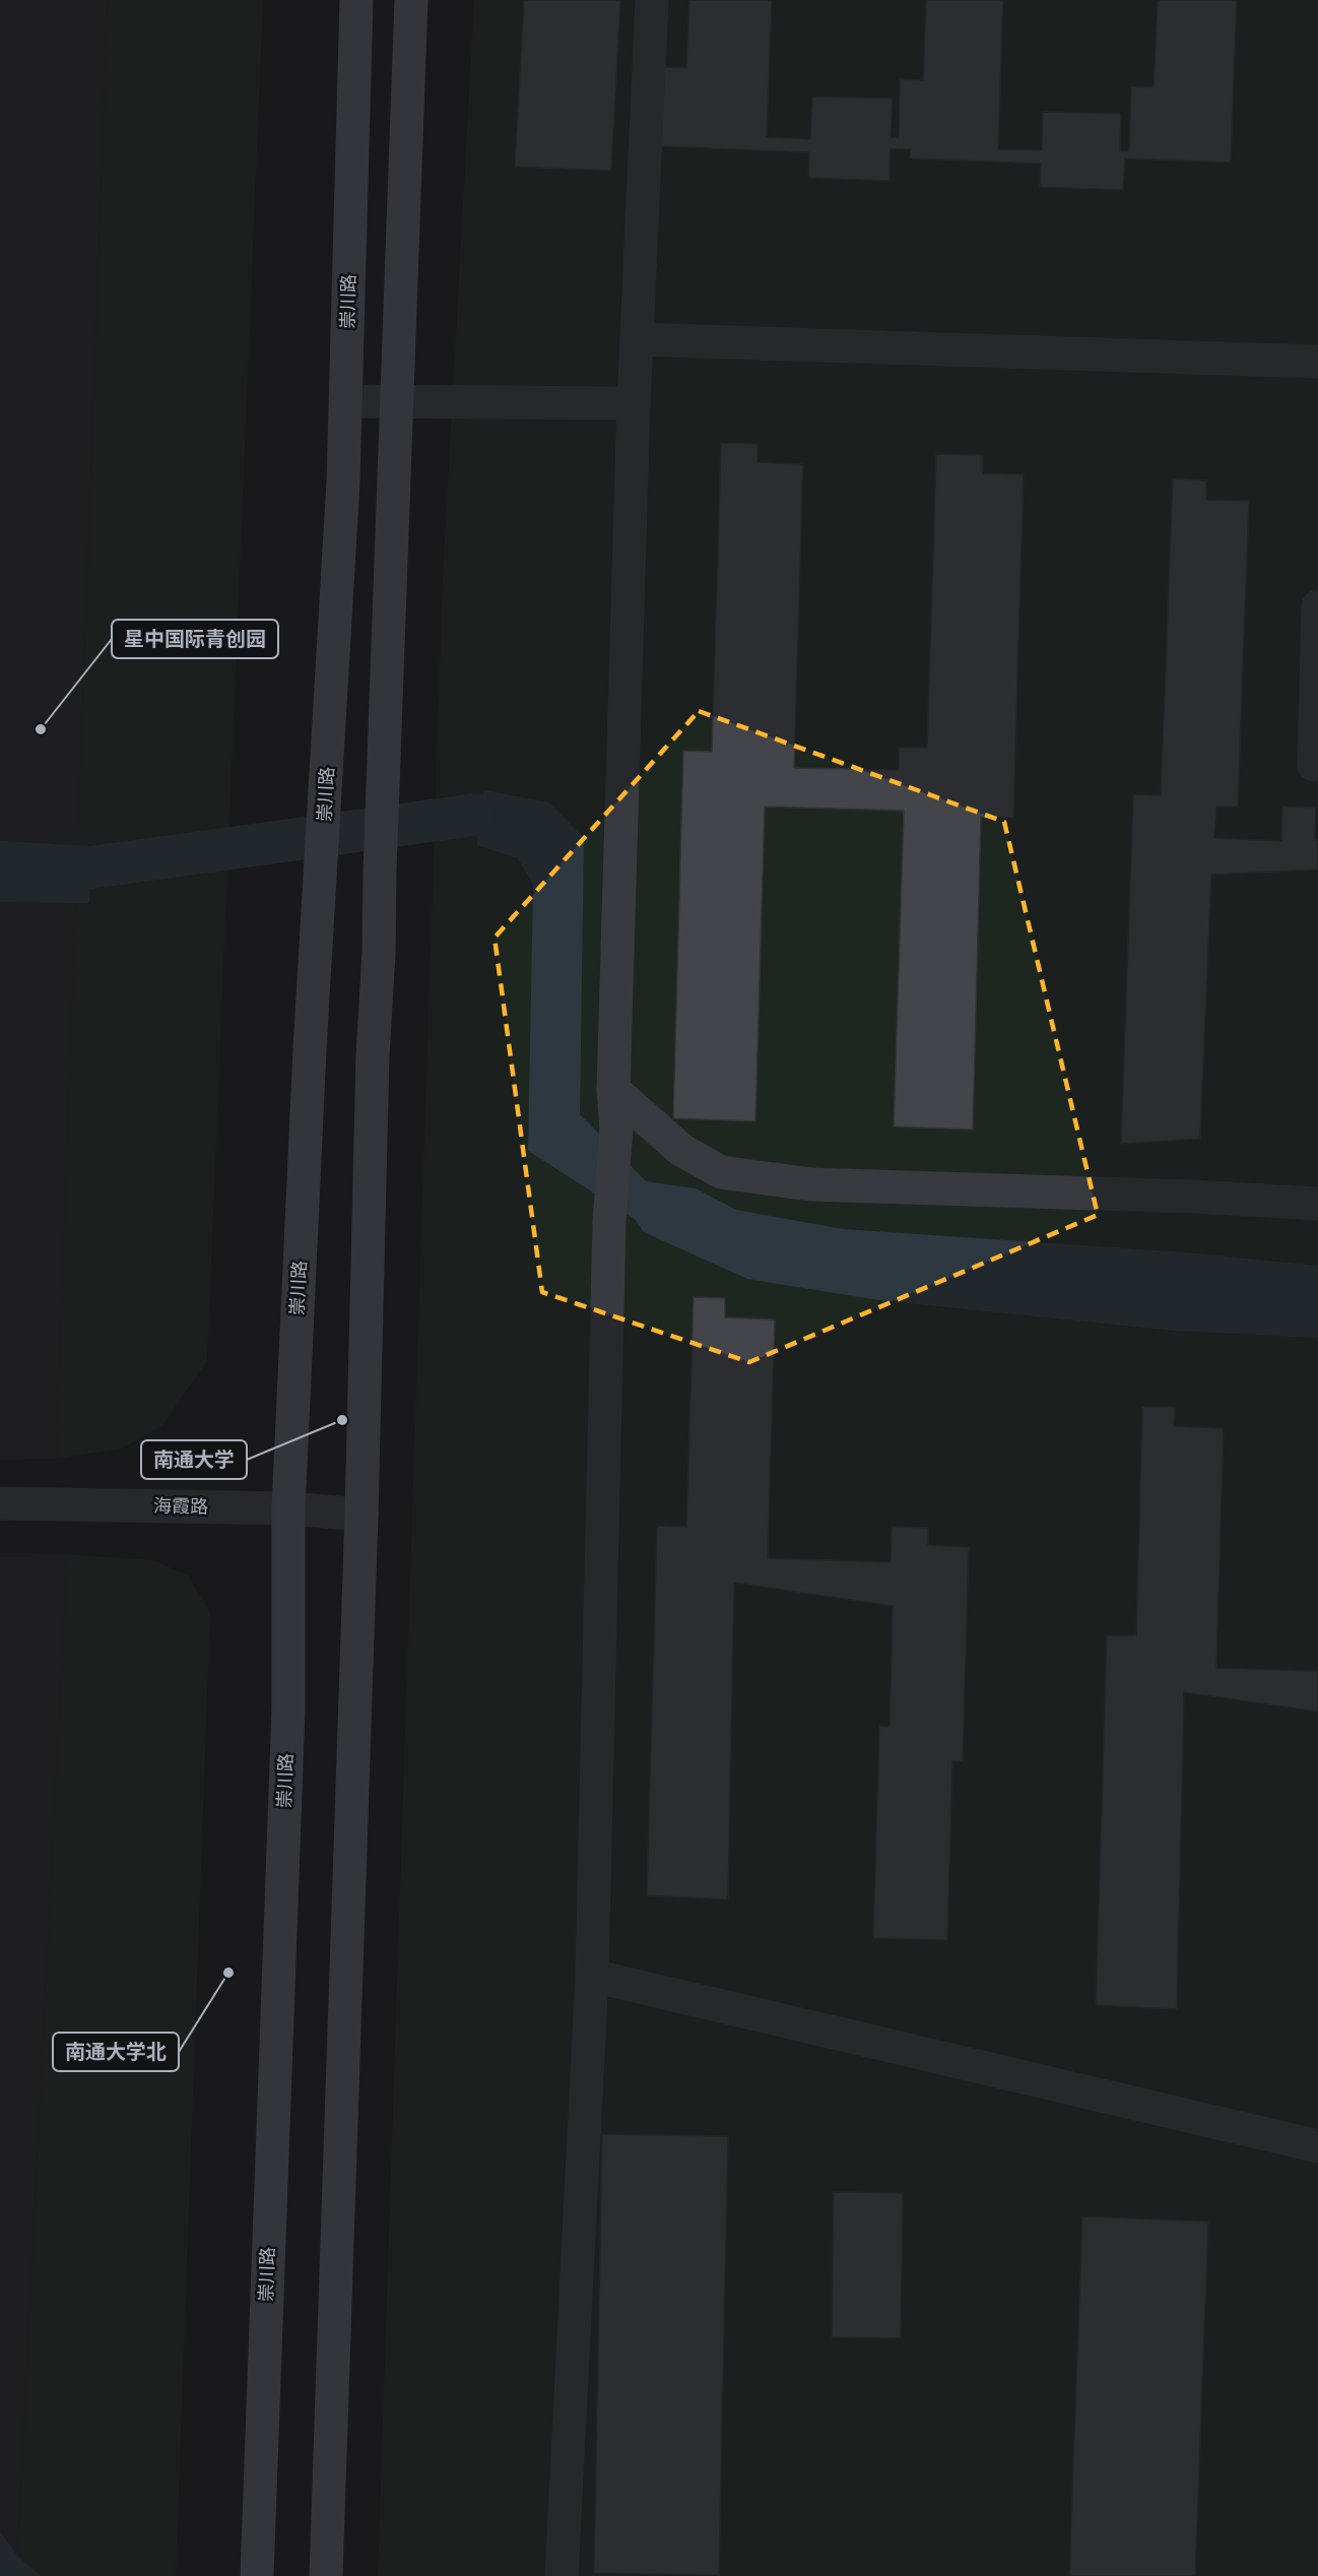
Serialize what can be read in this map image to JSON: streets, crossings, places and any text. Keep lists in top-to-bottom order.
{
  "streets": {
    "main road": ["崇川路"],
    "street": ["海霞路"]
  },
  "crossings": [
    ["崇川路", "海霞路"]
  ],
  "places": ["星中国际青创园", "南通大学", "南通大学北"]
}
